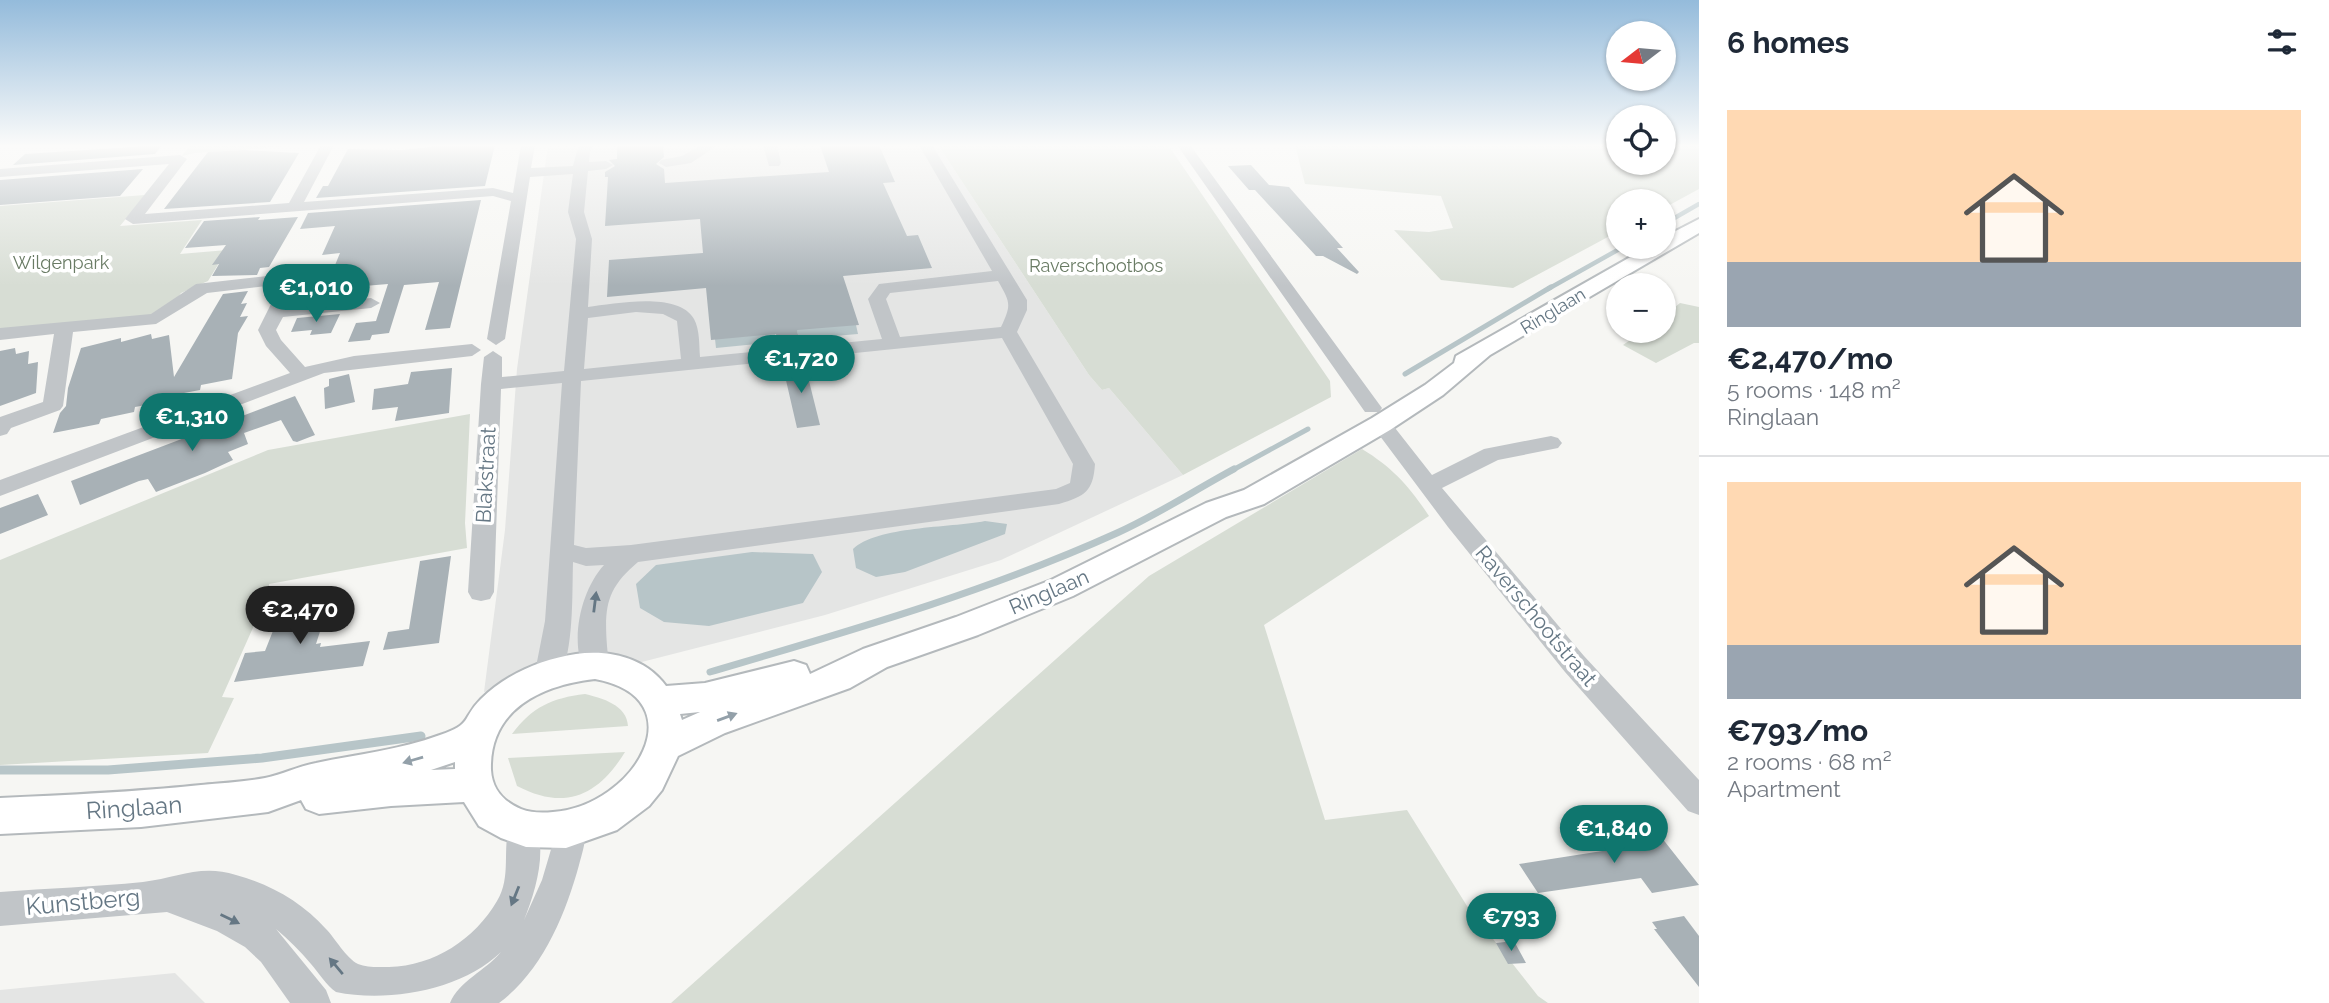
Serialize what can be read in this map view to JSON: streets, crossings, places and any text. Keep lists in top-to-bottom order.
{
  "streets": {
    "main road": ["Ringlaan"],
    "street": ["Blakstraat", "Raverschootstraat", "Kunstberg"]
  },
  "crossings": [
    ["Ringlaan", "Raverschootstraat"]
  ],
  "parks": ["Wilgenpark", "Raverschootbos"],
  "north": "left",
  "page": {
    "heading": "6 homes",
    "map_buttons": ["+", "−"],
    "list": [
      {
        "name": "€2,470/mo",
        "note": "5 rooms · 148 m² · Ringlaan"
      },
      {
        "name": "€793/mo",
        "note": "2 rooms · 68 m² · Apartment"
      }
    ],
    "price": [
      "€1,010",
      "€1,720",
      "€1,310",
      "€2,470",
      "€1,840",
      "€793"
    ]
  }
}
